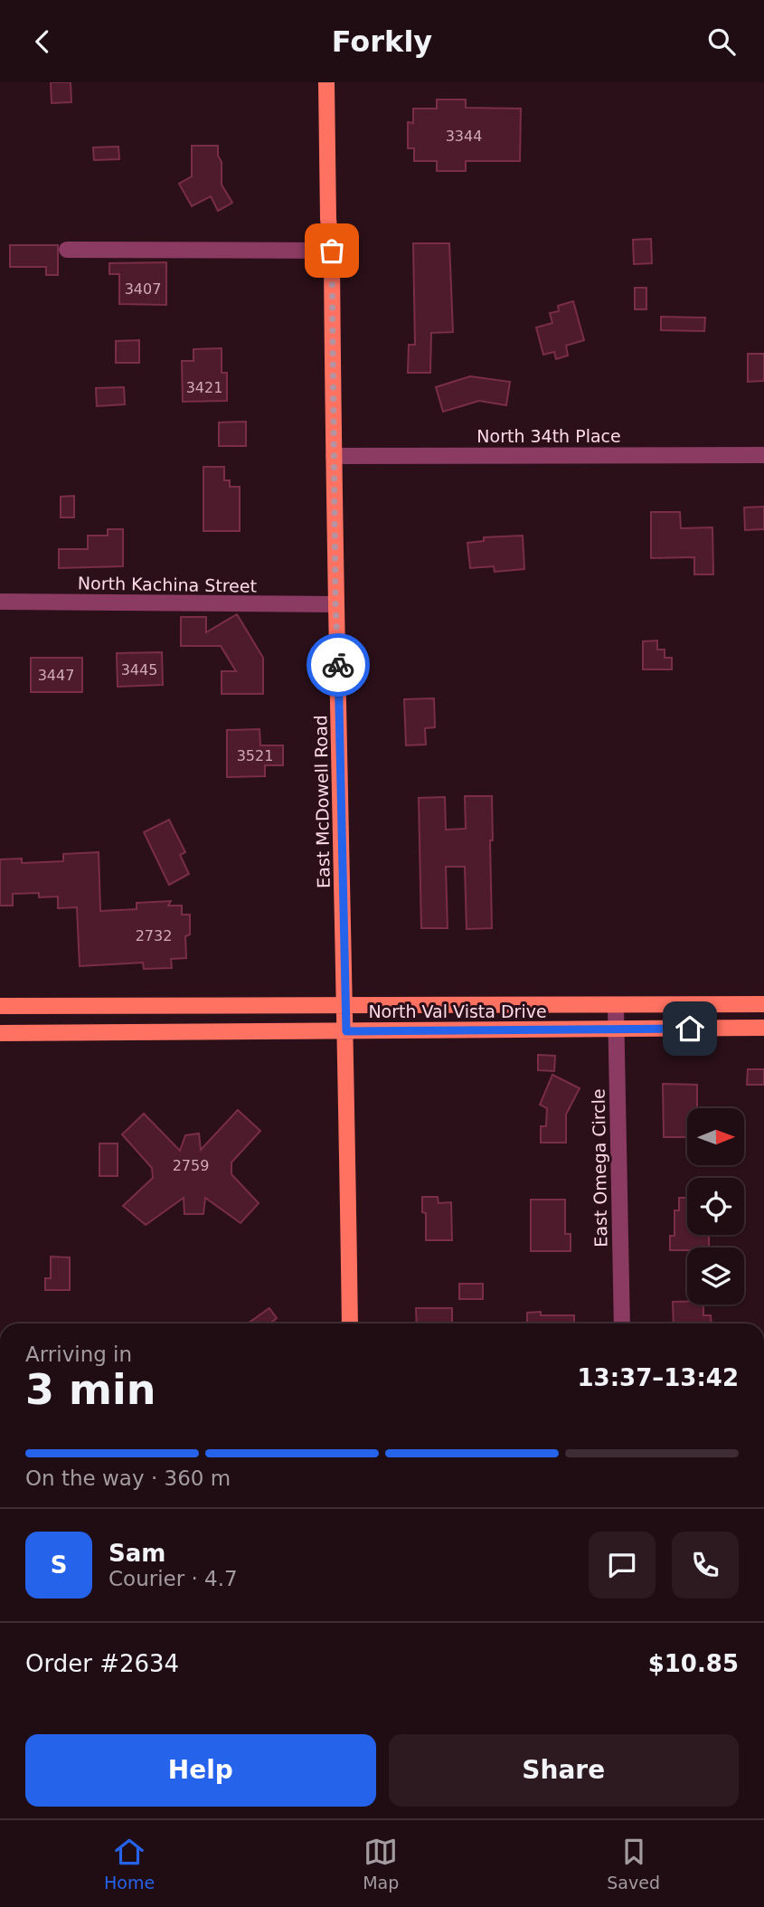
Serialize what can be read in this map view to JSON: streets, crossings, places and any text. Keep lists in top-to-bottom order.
{
  "streets": {
    "main road": ["East McDowell Road", "North Val Vista Drive"],
    "street": ["North 34th Place", "North Kachina Street", "East Omega Circle"]
  },
  "crossings": [
    ["North 34th Place", "East McDowell Road"],
    ["North Kachina Street", "East McDowell Road"],
    ["East McDowell Road", "North Val Vista Drive"],
    ["North Val Vista Drive", "East Omega Circle"]
  ],
  "house_numbers": [
    "3344",
    "3407",
    "3421",
    "3445",
    "3447",
    "3521",
    "2732",
    "2759"
  ],
  "north": "right",
  "page": {
    "header": "Forkly",
    "heading": ["3 min", "Arriving in", "13:37–13:42"],
    "panel": [
      "Sam",
      "Courier · 4.7",
      "Order #2634",
      "$10.85"
    ],
    "bar": "On the way · 360 m",
    "round": "S",
    "buttons": ["Help", "Share"],
    "tabs": ["Home", "Map", "Saved"]
  }
}
